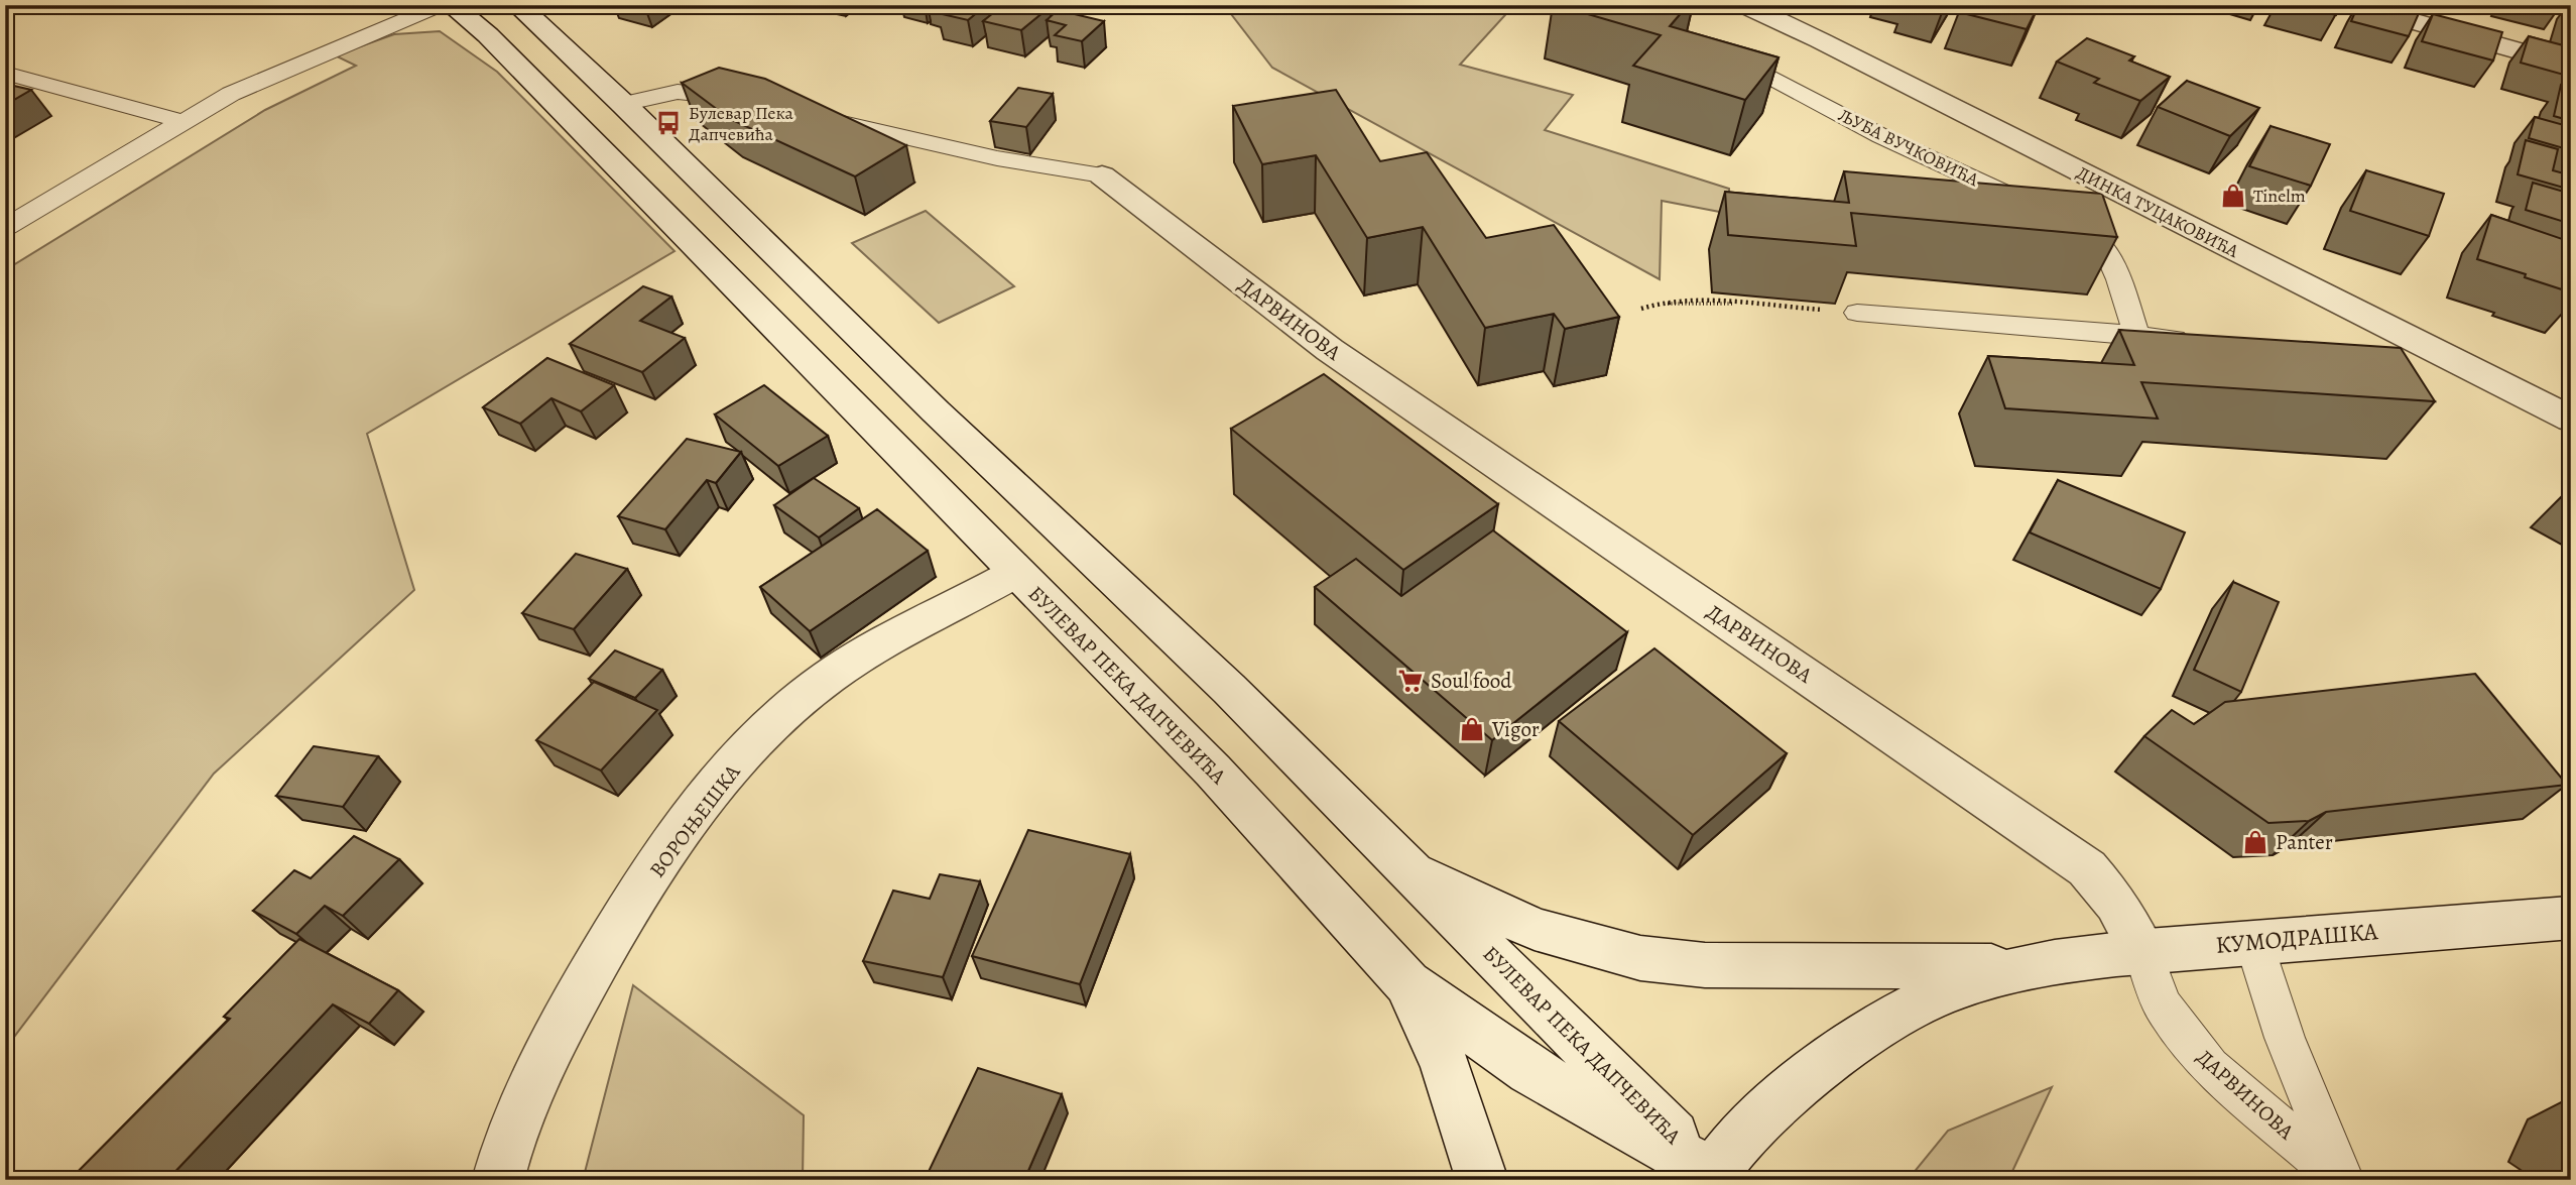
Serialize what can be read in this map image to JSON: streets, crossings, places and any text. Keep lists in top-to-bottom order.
{
  "streets": {
    "street": [
      "ДИНКА ТУЦАКОВИЋА",
      "ДАРВИНОВА",
      "БУЛЕВАР ПЕКА ДАПЧЕВИЋА",
      "ВОРОЊЕШКА",
      "КУМОДРАШКА"
    ],
    "lane": ["ЉУБА ВУЧКОВИЋА"]
  },
  "crossings": [
    ["ДАРВИНОВА", "КУМОДРАШКА"],
    ["БУЛЕВАР ПЕКА ДАПЧЕВИЋА", "ВОРОЊЕШКА"]
  ],
  "places": {
    "bus stop": ["Булевар Пека Дапчевића"],
    "shop": ["Tinelm", "Vigor", "Panter"],
    "supermarket": ["Soul food"]
  }
}
